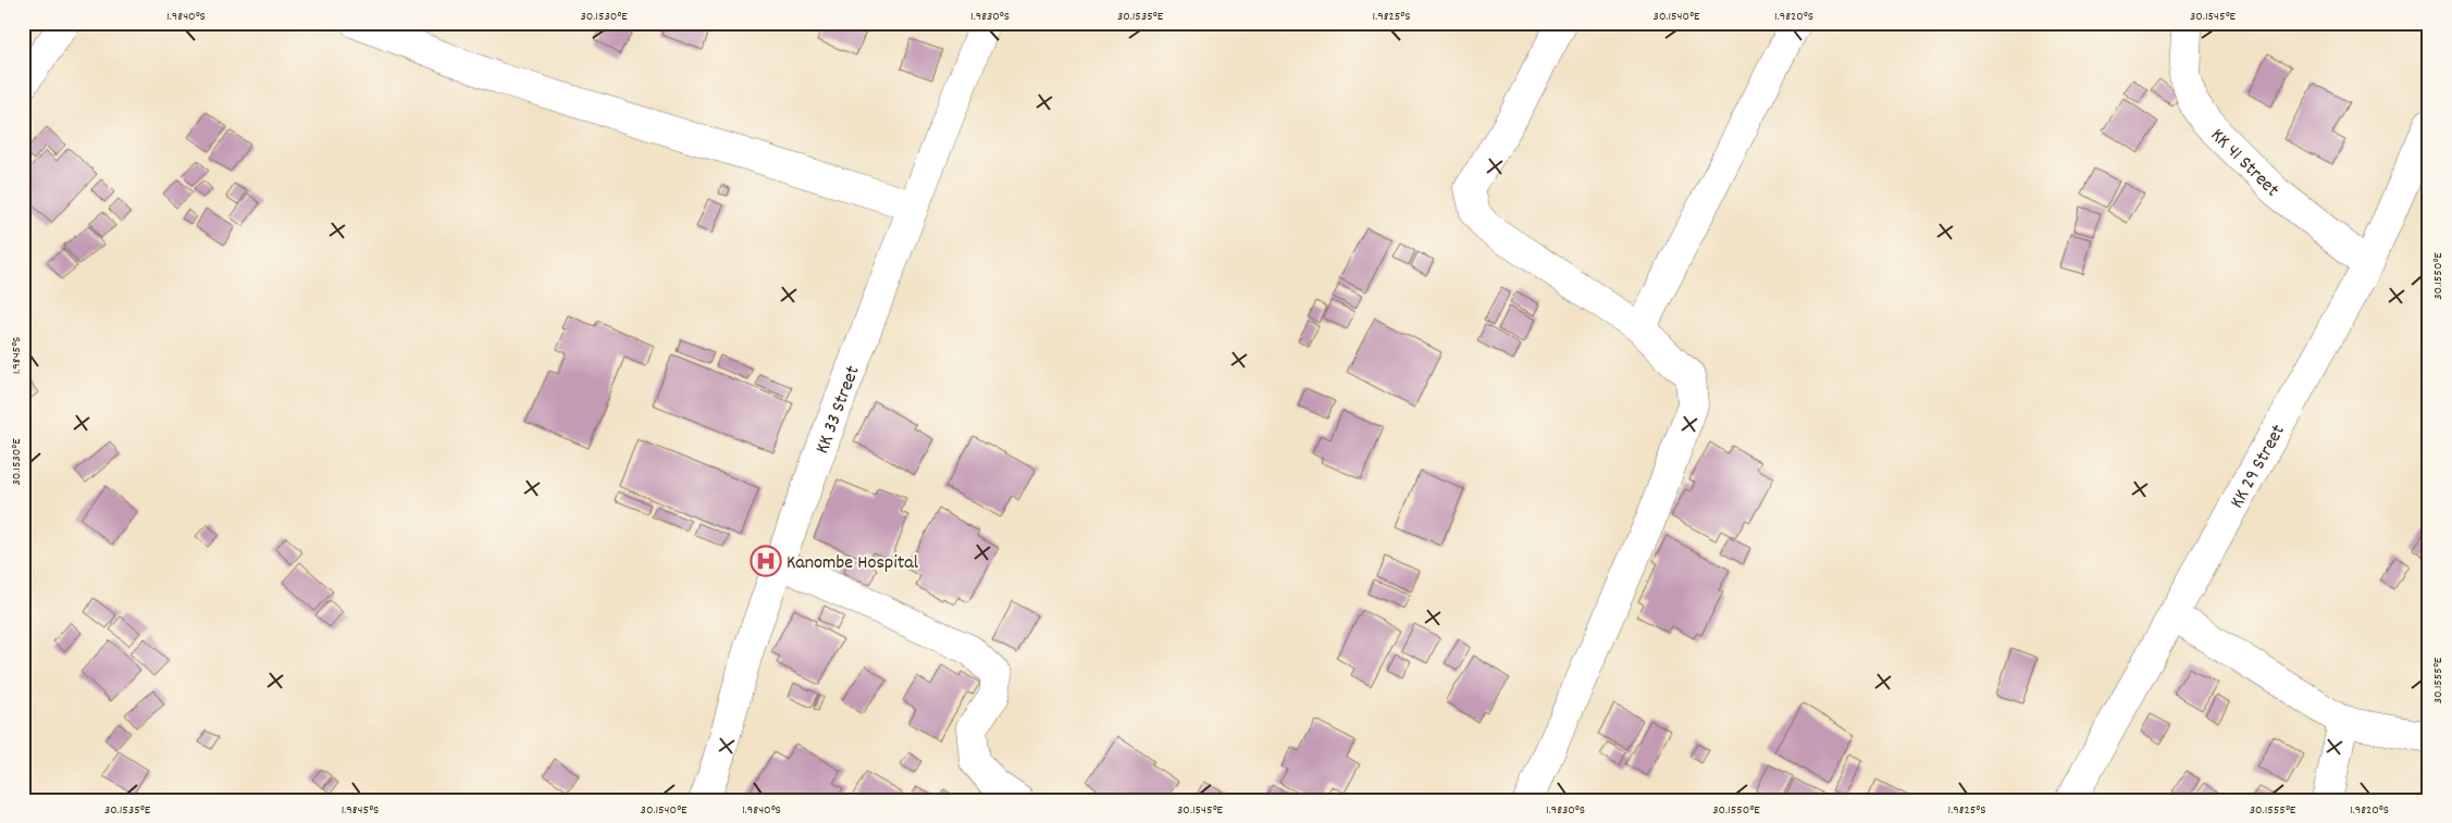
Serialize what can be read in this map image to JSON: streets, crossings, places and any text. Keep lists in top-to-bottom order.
{
  "streets": {
    "street": ["KK 41 Street", "KK 33 Street", "KK 29 Street"]
  },
  "crossings": [
    ["KK 41 Street", "KK 29 Street"]
  ],
  "places": {
    "hospital": ["Kanombe Hospital"]
  },
  "coordinates": [
    "1.9840°S",
    "30.1530°E",
    "1.9830°S",
    "30.1535°E",
    "1.9825°S",
    "30.1540°E",
    "1.9820°S",
    "30.1545°E",
    "30.1550°E",
    "1.9845°S",
    "30.1555°E"
  ]
}
